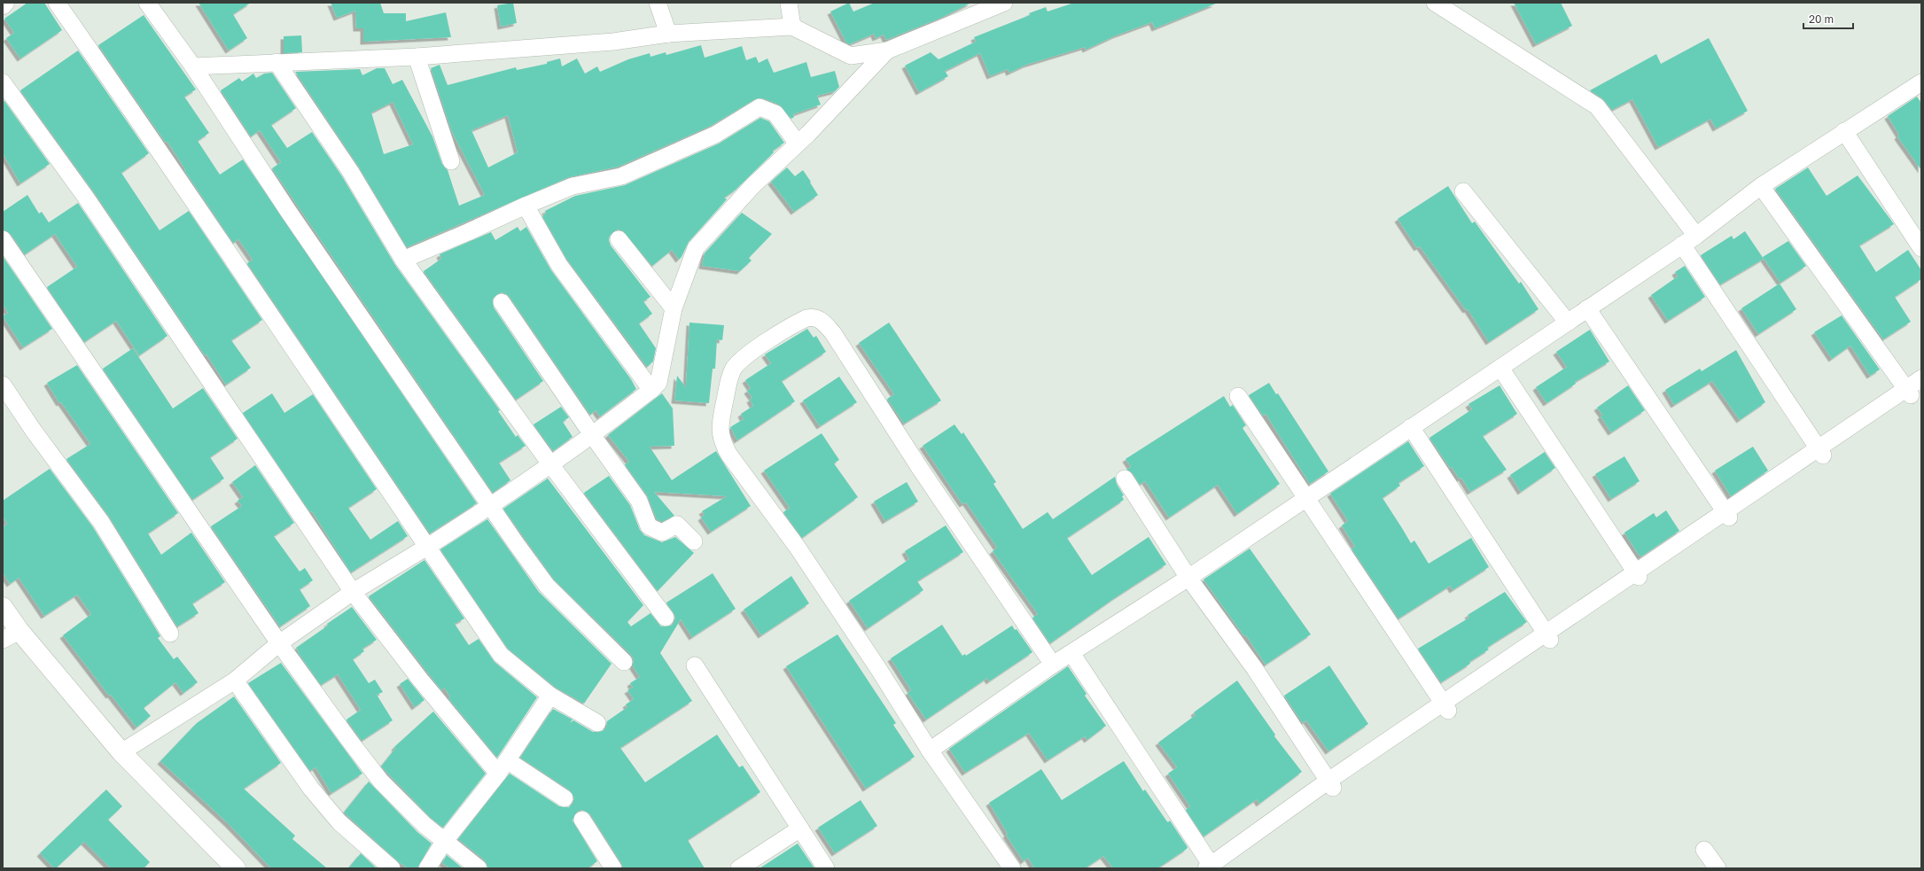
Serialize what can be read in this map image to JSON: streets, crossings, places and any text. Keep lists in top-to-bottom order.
{
  "scale_bar": "20 m"
}
